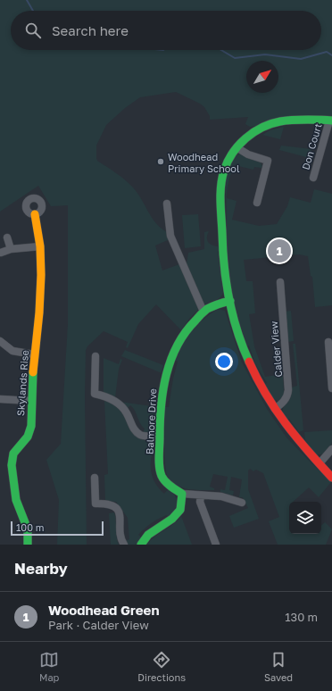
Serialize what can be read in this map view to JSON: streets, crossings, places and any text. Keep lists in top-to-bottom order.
{
  "streets": {
    "street": [
      "Don Court",
      "Calder View",
      "Skylands Rise",
      "Balmore Drive"
    ]
  },
  "places": ["Woodhead Primary School"],
  "scale_bar": "100 m",
  "north": "top right",
  "page": {
    "search": "Search here",
    "pins": "1",
    "scale": "100 m",
    "heading": "Nearby",
    "list": [
      {
        "mark": "1",
        "name": "Woodhead Green",
        "note": "Park · Calder View",
        "value": "130 m"
      }
    ],
    "nav": ["Map", "Directions", "Saved"]
  }
}
